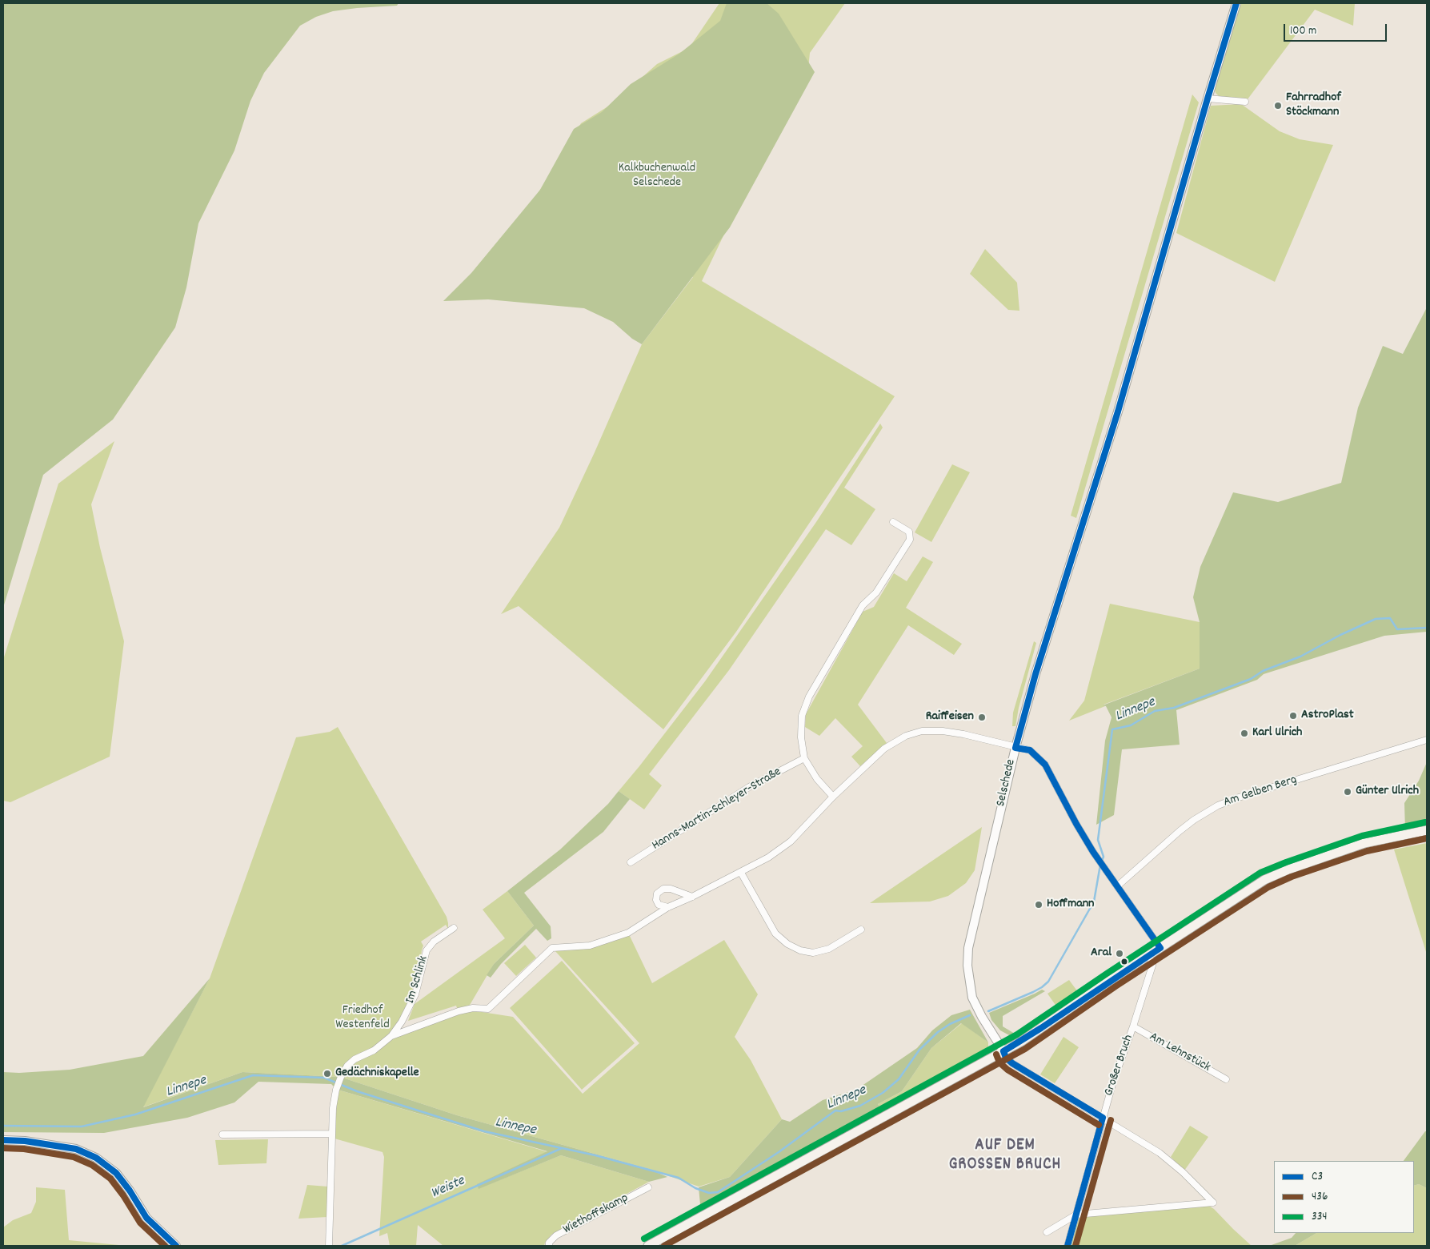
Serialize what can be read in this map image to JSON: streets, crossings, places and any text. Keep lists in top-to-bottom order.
{
  "streets": {
    "street": [
      "Selschede",
      "Am Gelben Berg",
      "Hanns-Martin-Schleyer-Straße",
      "Im Schlink",
      "Am Lehnstück",
      "Großer Bruch",
      "Wiethoffskamp"
    ]
  },
  "crossings": [
    ["Am Lehnstück", "Großer Bruch"]
  ],
  "districts": ["AUF DEM GROSSEN BRUCH"],
  "water": ["Linnepe", "Weiste"],
  "parks": ["Kalkbuchenwald Selschede", "Friedhof Westenfeld"],
  "places": [
    "Fahrradhof Stöckmann",
    "AstroPlast",
    "Raiffeisen",
    "Karl Ulrich",
    "Günter Ulrich",
    "Hoffmann",
    "Aral",
    "Gedächniskapelle"
  ],
  "lines": ["transit line C3", "transit line 334", "transit line 436"],
  "legend": ["C3", "436", "334"],
  "scale_bar": "100 m"
}
